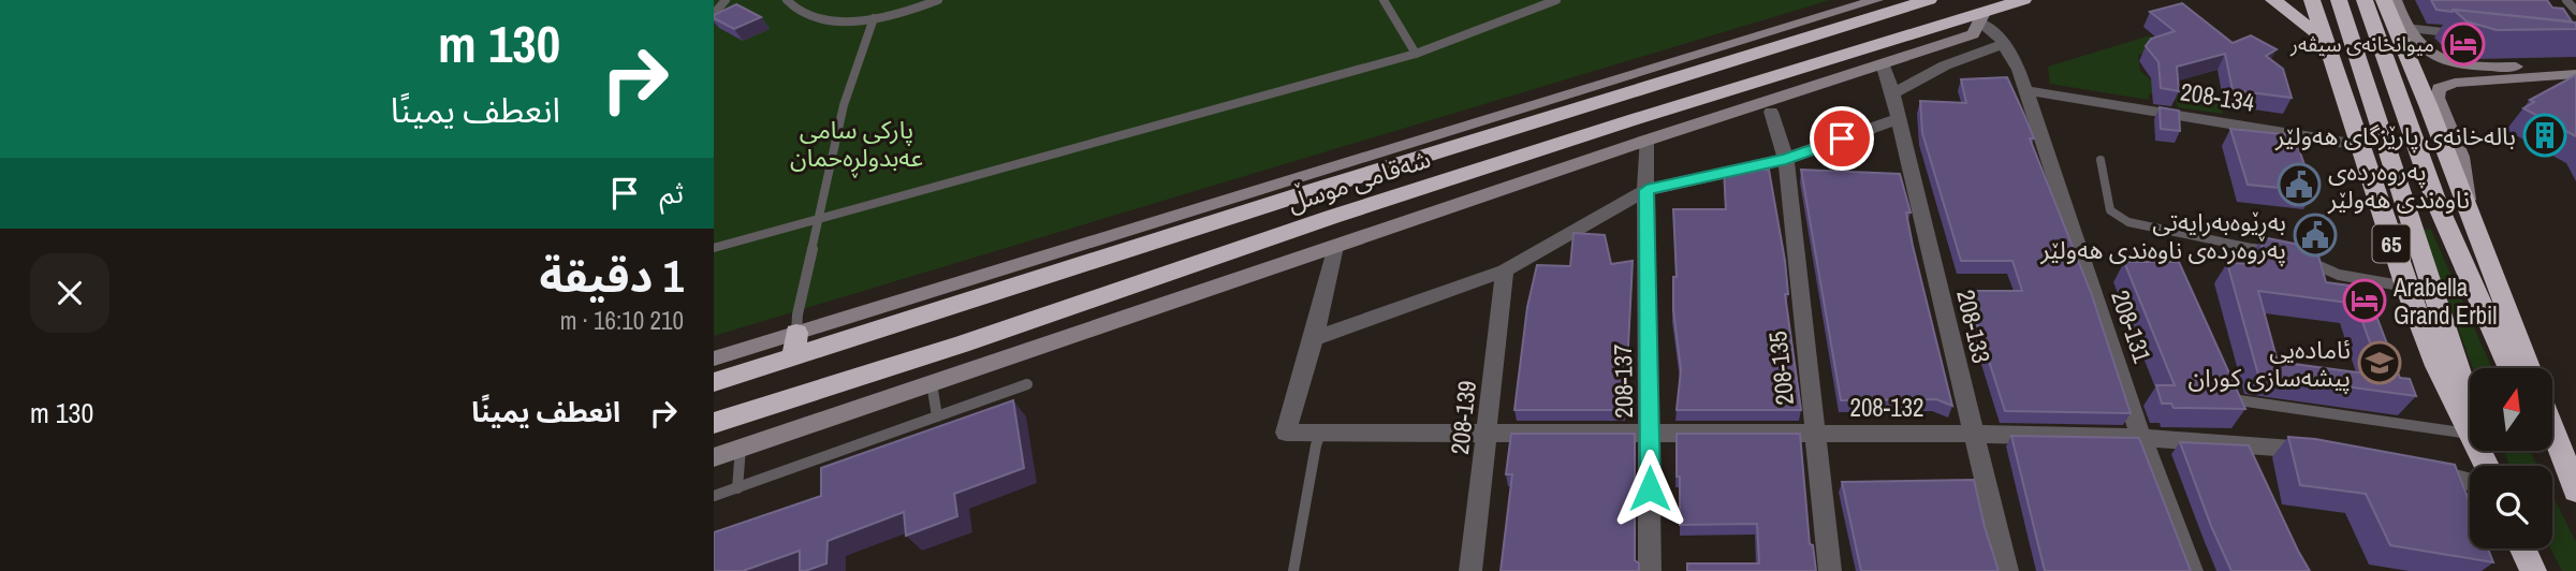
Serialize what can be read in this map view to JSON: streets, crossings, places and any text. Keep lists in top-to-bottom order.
{
  "streets": {
    "highway": ["شەقامی موسڵ", "65"],
    "street": [
      "208-134",
      "208-133",
      "208-131",
      "208-135",
      "208-137",
      "208-132",
      "208-139"
    ]
  },
  "crossings": [
    ["208-134", "65"],
    ["208-134", "208-131"],
    ["شەقامی موسڵ", "208-131"],
    ["208-133", "208-132"],
    ["208-131", "208-132"],
    ["208-135", "208-132"],
    ["208-137", "208-132"],
    ["208-132", "208-139"]
  ],
  "parks": ["پارکی سامی عەبدولڕەحمان"],
  "places": {
    "hotel": ["میوانخانەی سیڤەر", "Arabella Grand Erbil"],
    "building": ["بالەخانەی پارێزگای هەولێر"],
    "public building": ["پەروەردەی ناوەندی هەولێر", "بەڕێوەبەرایەتی پەروەردەی ناوەندی هەولێر"],
    "school or university": ["ئامادەیی پیشەسازی کوران"]
  },
  "north": "top",
  "page": {
    "turn": ["130 m", "انعطف يمينًا"],
    "then": "ثم",
    "heading": ["1 دقيقة", "210 m · 16:10"],
    "list": [
      {
        "name": "انعطف يمينًا",
        "value": "130 m"
      }
    ]
  }
}
